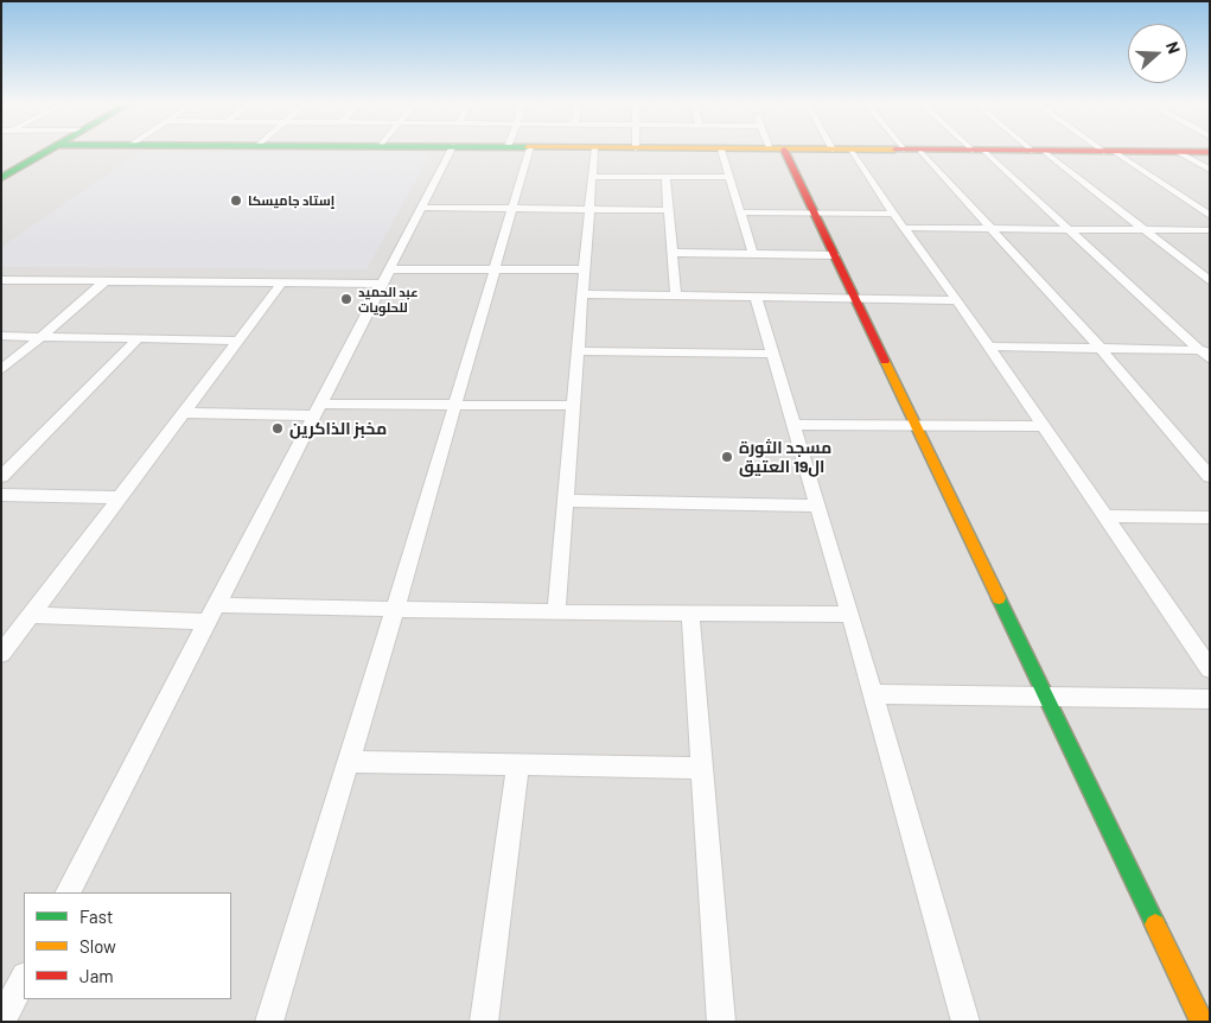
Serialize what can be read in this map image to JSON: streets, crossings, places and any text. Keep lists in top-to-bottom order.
{
  "places": [
    "إستاد جاميسكا",
    "عبد الحميد للحلويات",
    "مخبز الذاكرين",
    "مسجد الثورة ال19 العتيق"
  ],
  "legend": ["Fast", "Slow", "Jam"],
  "north": "right"
}
